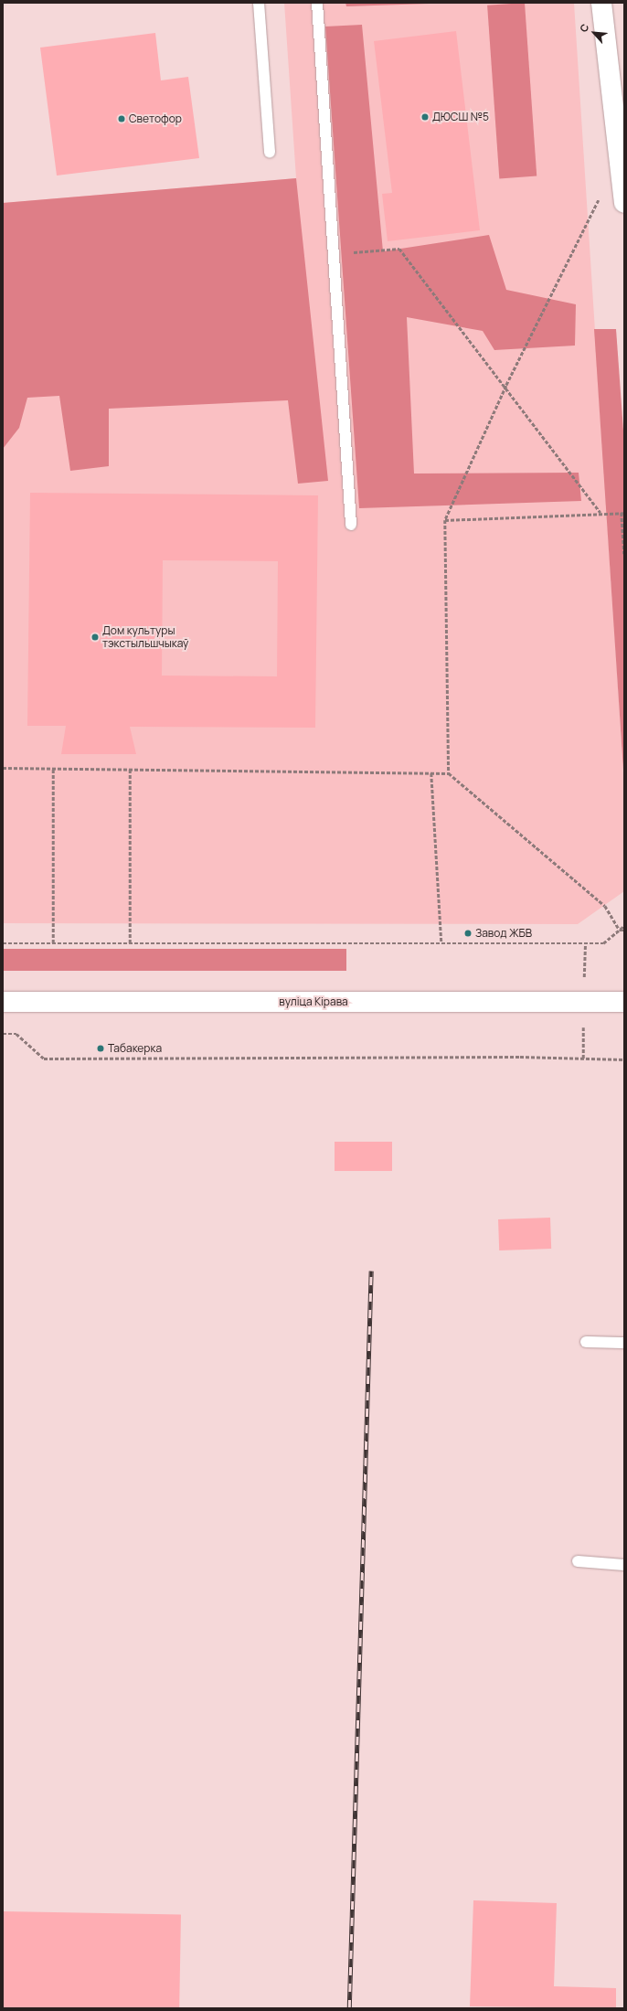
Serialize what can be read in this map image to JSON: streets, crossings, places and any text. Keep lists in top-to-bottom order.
{
  "streets": {
    "main road": ["вуліца Кірава"]
  },
  "places": [
    "ДЮСШ №5",
    "Светофор",
    "Дом культуры тэкстыльшчыкаў",
    "Завод ЖБВ",
    "Табакерка"
  ],
  "north": "top left"
}
